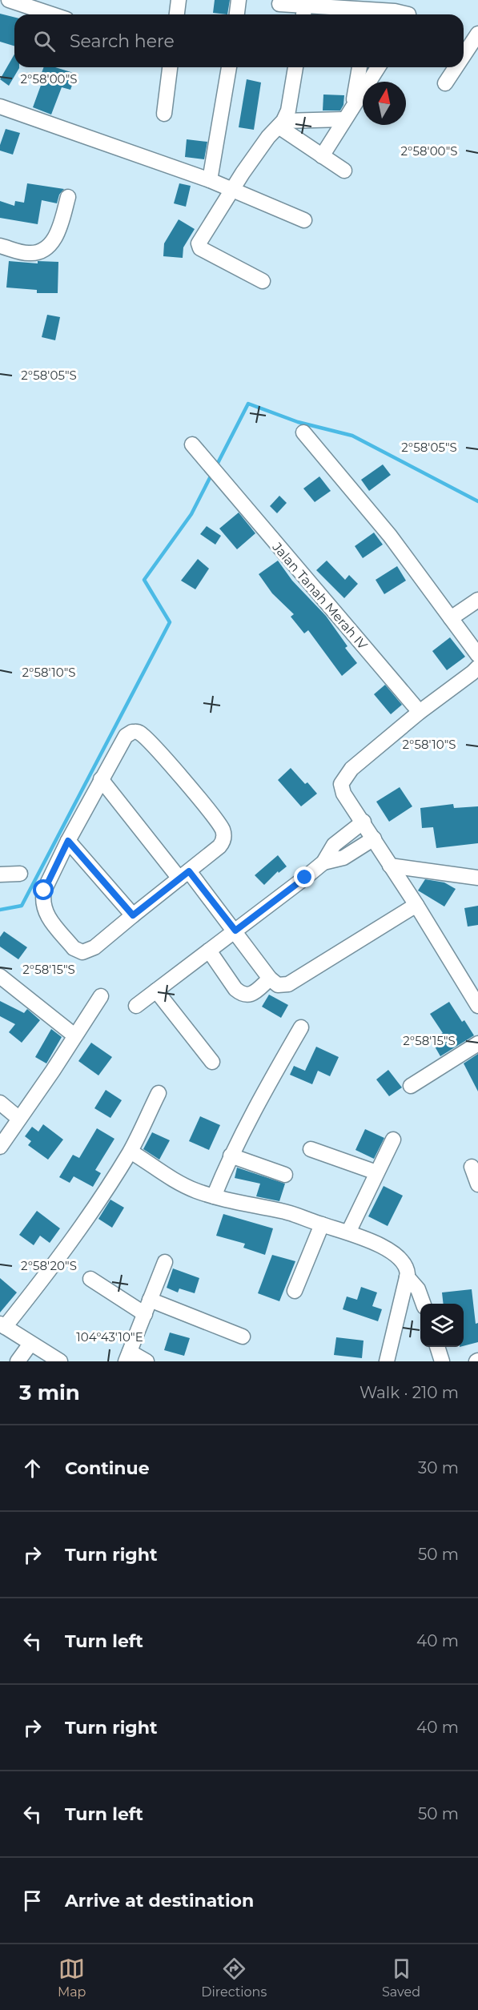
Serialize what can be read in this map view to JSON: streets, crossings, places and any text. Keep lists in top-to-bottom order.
{
  "streets": {
    "street": ["Jalan Tanah Merah IV"]
  },
  "north": "top",
  "page": {
    "search": "Search here",
    "heading": ["3 min", "Walk · 210 m"],
    "list": [
      ["Continue", "30 m"],
      ["Turn right", "50 m"],
      ["Turn left", "40 m"],
      ["Turn right", "40 m"],
      ["Turn left", "50 m"],
      "Arrive at destination"
    ],
    "nav": ["Map", "Directions", "Saved"]
  },
  "coordinates": [
    "2°58'00\"S",
    "2°58'05\"S",
    "2°58'10\"S",
    "2°58'15\"S",
    "2°58'20\"S",
    "104°43'10\"E"
  ]
}
